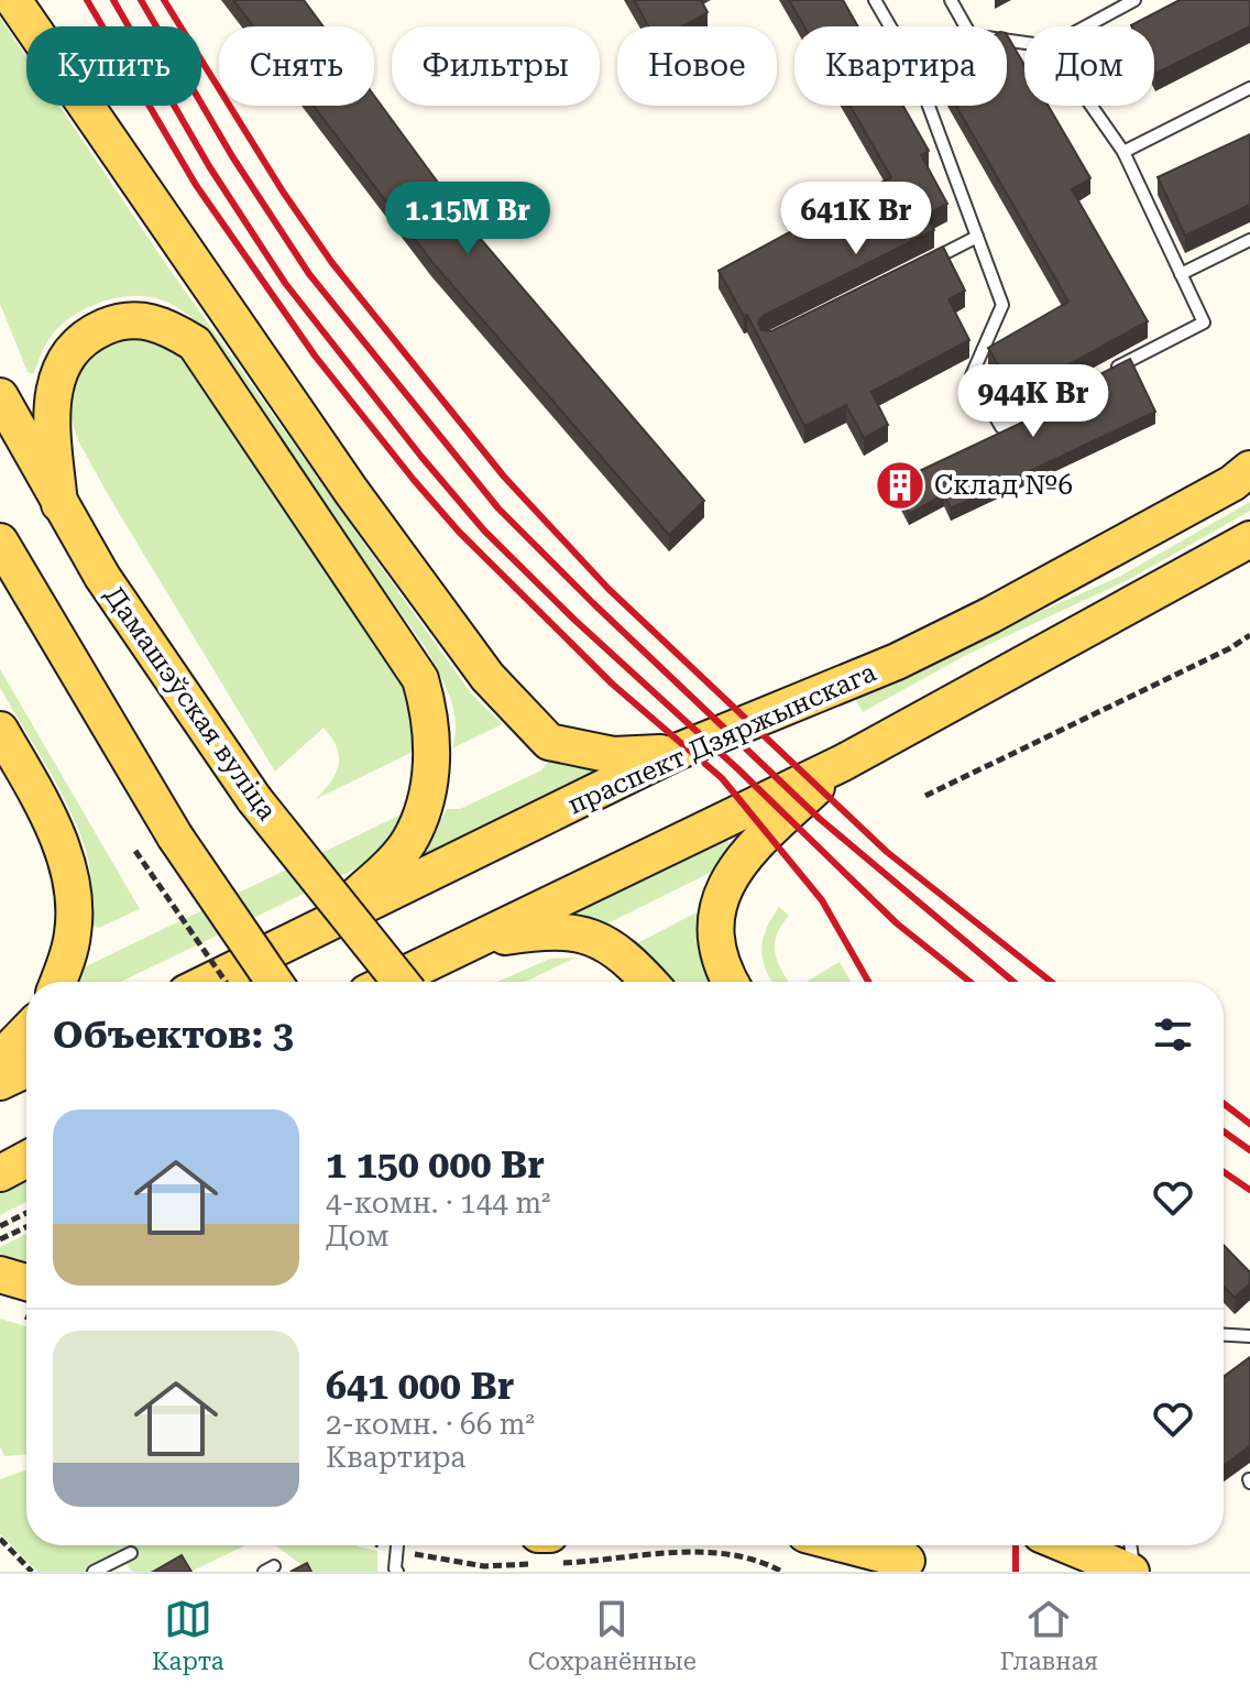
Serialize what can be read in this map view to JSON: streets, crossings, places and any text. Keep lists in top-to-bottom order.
{
  "streets": {
    "main road": ["Дамашэўская вуліца", "праспект Дзяржынскага"]
  },
  "places": {
    "building": ["Склад №6"]
  },
  "page": {
    "chip": [
      "Купить",
      "Снять",
      "Фильтры",
      "Новое",
      "Квартира",
      "Дом"
    ],
    "price": ["1.15M Br", "641K Br", "944K Br"],
    "heading": "Объектов: 3",
    "list": [
      {
        "name": "1 150 000 Br",
        "note": "4-комн. · 144 m² · Дом"
      },
      {
        "name": "641 000 Br",
        "note": "2-комн. · 66 m² · Квартира"
      }
    ],
    "tabs": ["Карта", "Сохранённые", "Главная"]
  }
}
